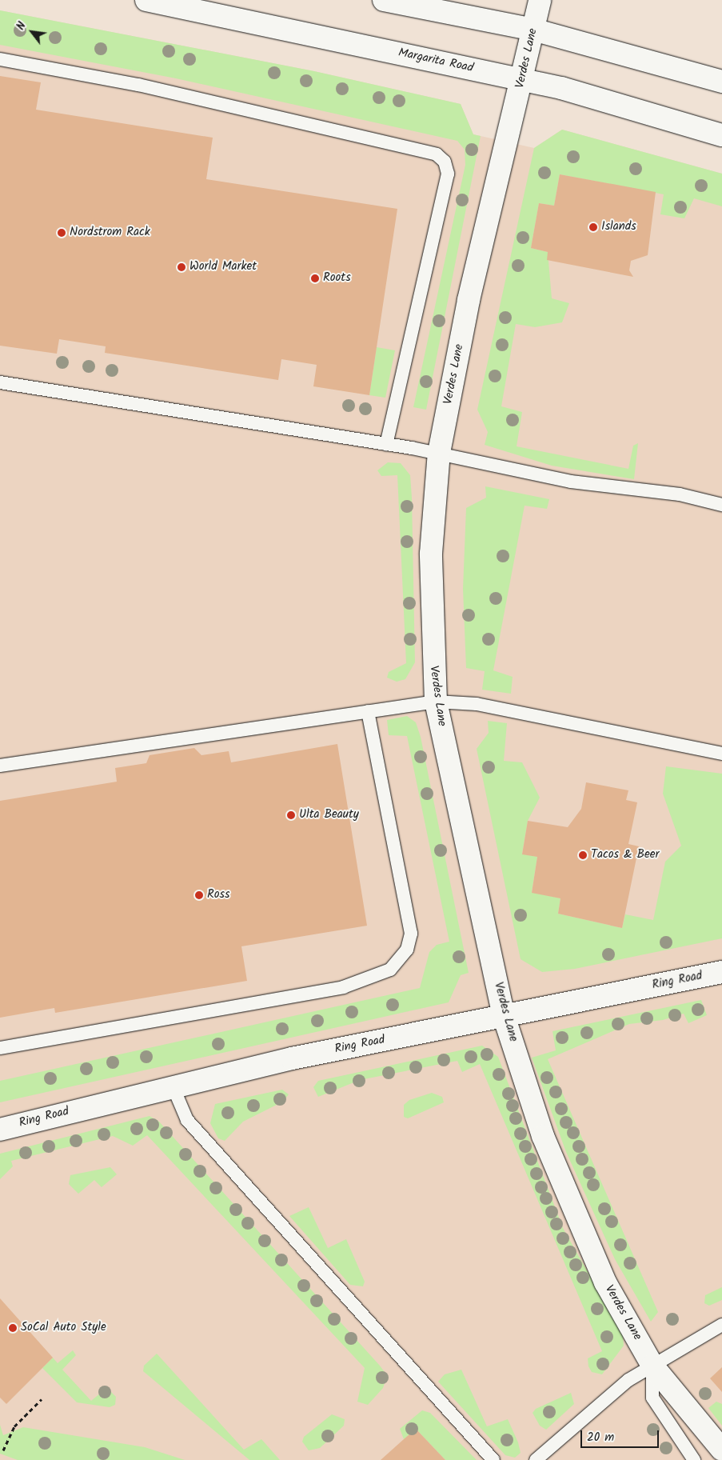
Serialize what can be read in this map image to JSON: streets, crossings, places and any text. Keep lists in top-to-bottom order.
{
  "streets": {
    "street": ["Verdes Lane", "Margarita Road", "Ring Road"]
  },
  "crossings": [
    ["Verdes Lane", "Margarita Road"],
    ["Verdes Lane", "Ring Road"]
  ],
  "places": [
    "Islands",
    "Nordstrom Rack",
    "World Market",
    "Roots",
    "Ulta Beauty",
    "Tacos & Beer",
    "Ross",
    "SoCal Auto Style"
  ],
  "scale_bar": "20 m",
  "north": "top left"
}
